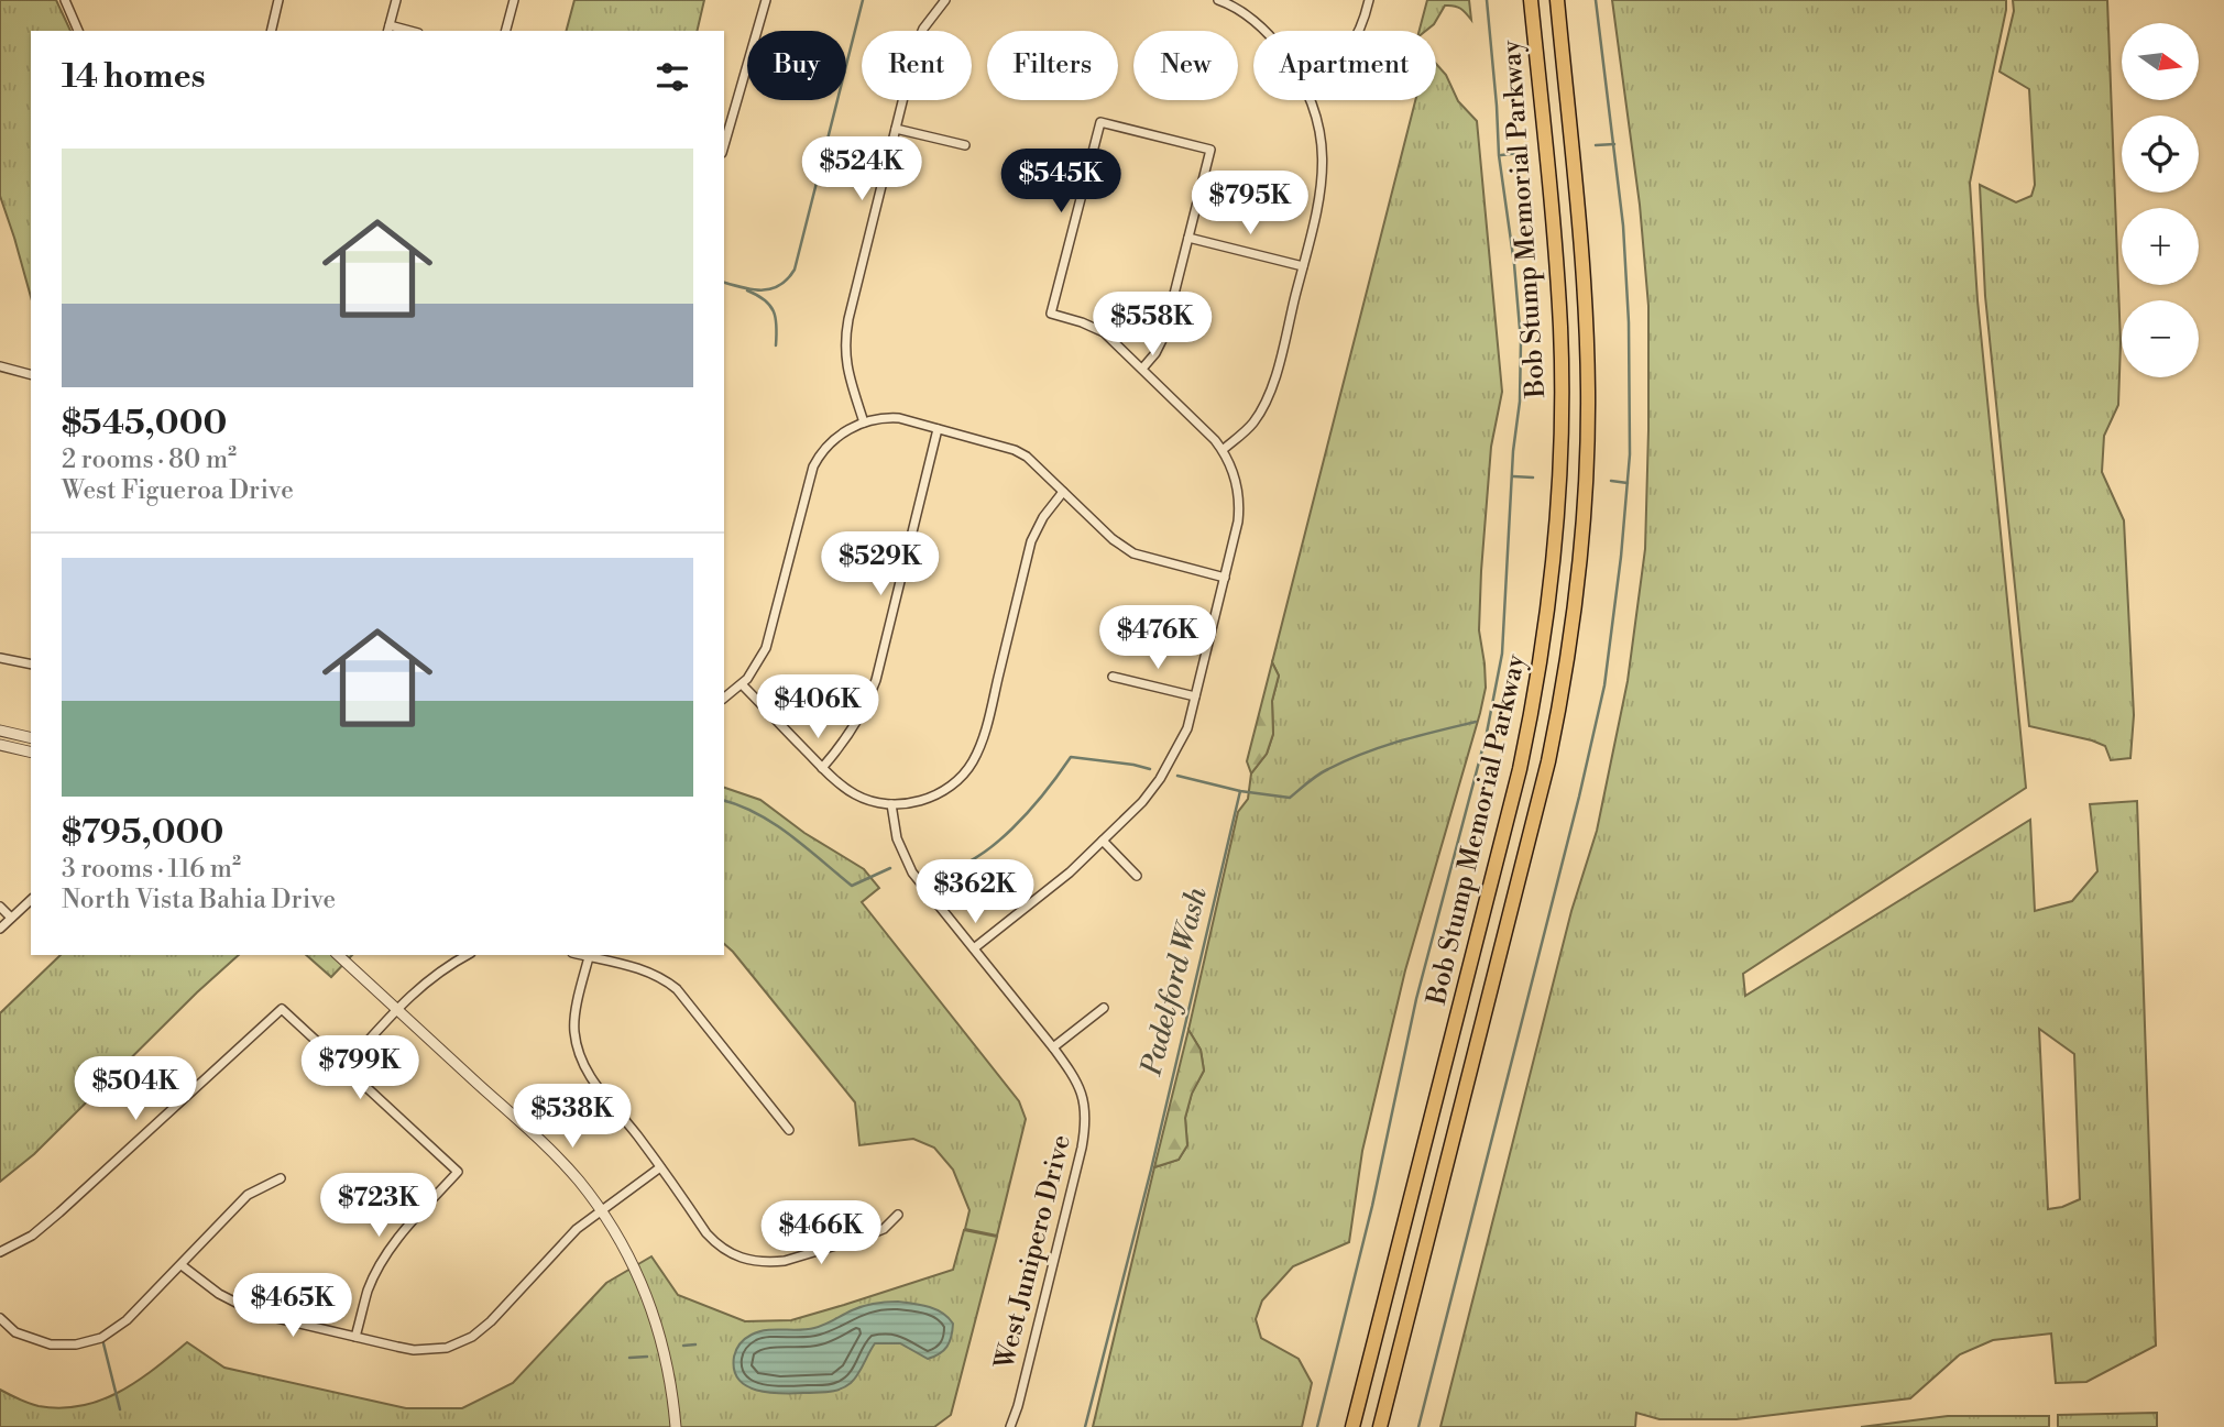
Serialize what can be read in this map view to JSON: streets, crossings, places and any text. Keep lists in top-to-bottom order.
{
  "streets": {
    "highway": ["Bob Stump Memorial Parkway"],
    "street": ["West Junipero Drive"]
  },
  "water": ["Padelford Wash"],
  "north": "right",
  "page": {
    "map_buttons": ["+", "−"],
    "chip": [
      "Buy",
      "Rent",
      "Filters",
      "New",
      "Apartment"
    ],
    "heading": "14 homes",
    "list": [
      {
        "name": "$545,000",
        "note": "2 rooms · 80 m² · West Figueroa Drive"
      },
      {
        "name": "$795,000",
        "note": "3 rooms · 116 m² · North Vista Bahia Drive"
      }
    ],
    "price": [
      "$524K",
      "$545K",
      "$795K",
      "$558K",
      "$529K",
      "$476K",
      "$406K",
      "$362K",
      "$799K",
      "$504K",
      "$538K",
      "$723K",
      "$466K",
      "$465K"
    ]
  }
}
